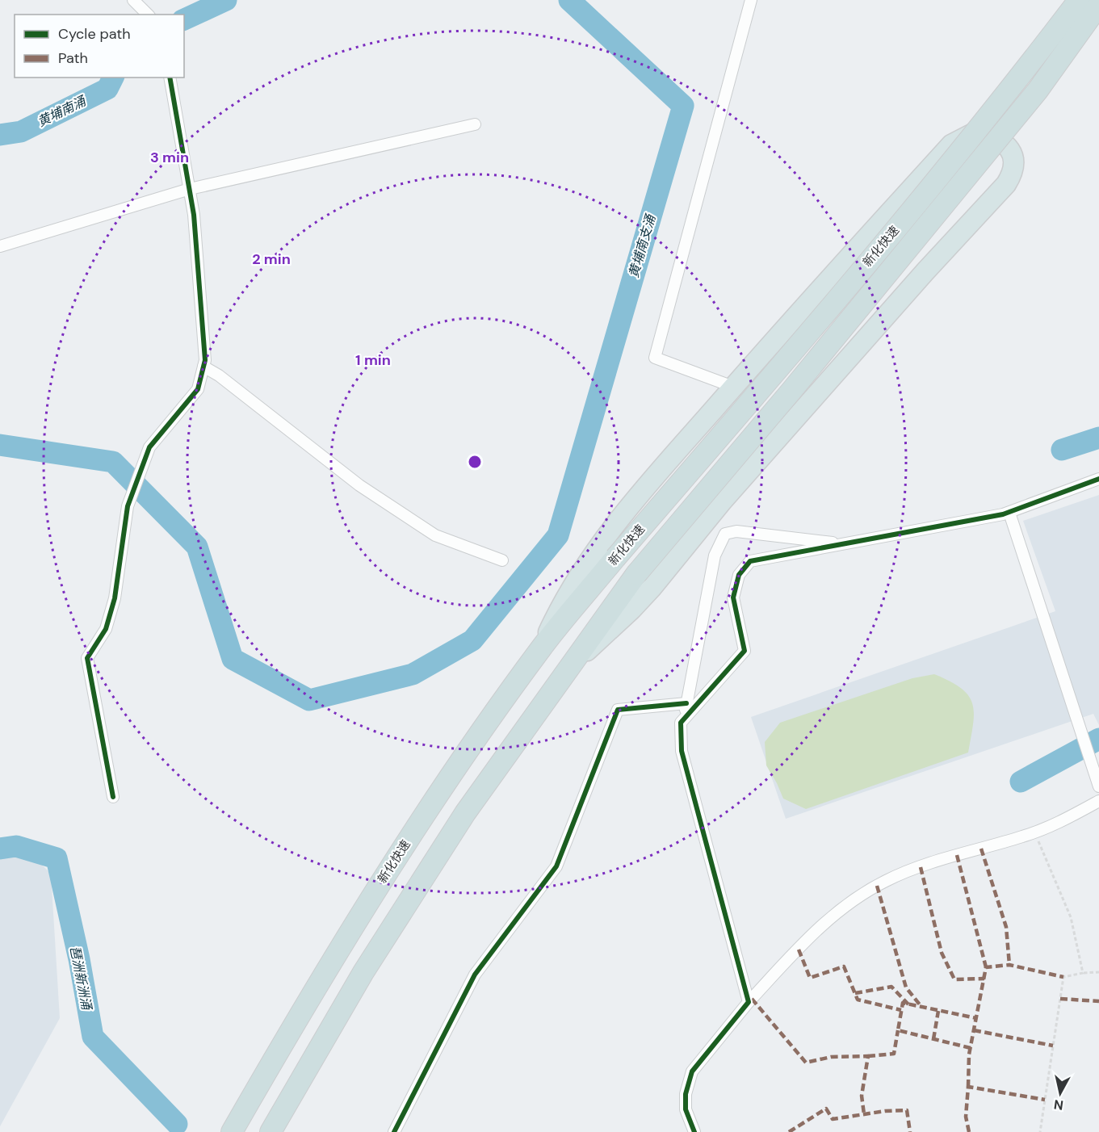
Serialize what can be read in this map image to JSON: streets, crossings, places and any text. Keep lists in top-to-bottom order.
{
  "streets": {
    "highway": ["新化快速"]
  },
  "water": ["黄埔南涌", "黄埔南支涌", "琶洲新洲涌"],
  "legend": ["Cycle path", "Path"],
  "north": "bottom",
  "rings": ["3 min", "2 min", "1 min"]
}
